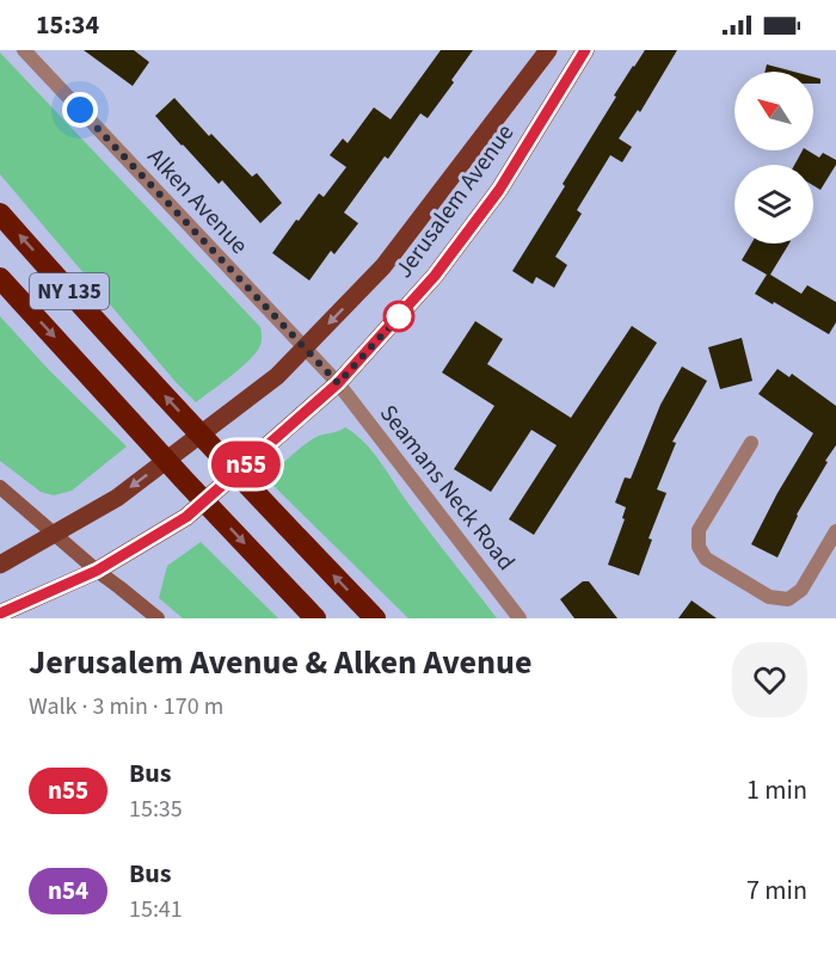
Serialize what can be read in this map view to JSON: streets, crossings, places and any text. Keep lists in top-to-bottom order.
{
  "streets": {
    "highway": ["NY 135"],
    "main road": ["Jerusalem Avenue"],
    "street": ["Alken Avenue", "Seamans Neck Road"]
  },
  "crossings": [
    ["Alken Avenue", "Jerusalem Avenue"],
    ["Alken Avenue", "Seamans Neck Road"],
    ["Jerusalem Avenue", "Seamans Neck Road"]
  ],
  "lines": ["bus line n55"],
  "north": "top left",
  "page": {
    "status": "15:34",
    "on_map": "n55",
    "heading": ["Jerusalem Avenue & Alken Avenue", "Walk · 3 min · 170 m"],
    "list": [
      {
        "mark": "n55",
        "name": "Bus",
        "note": "15:35",
        "value": "1 min"
      },
      {
        "mark": "n54",
        "name": "Bus",
        "note": "15:41",
        "value": "7 min"
      }
    ]
  }
}
